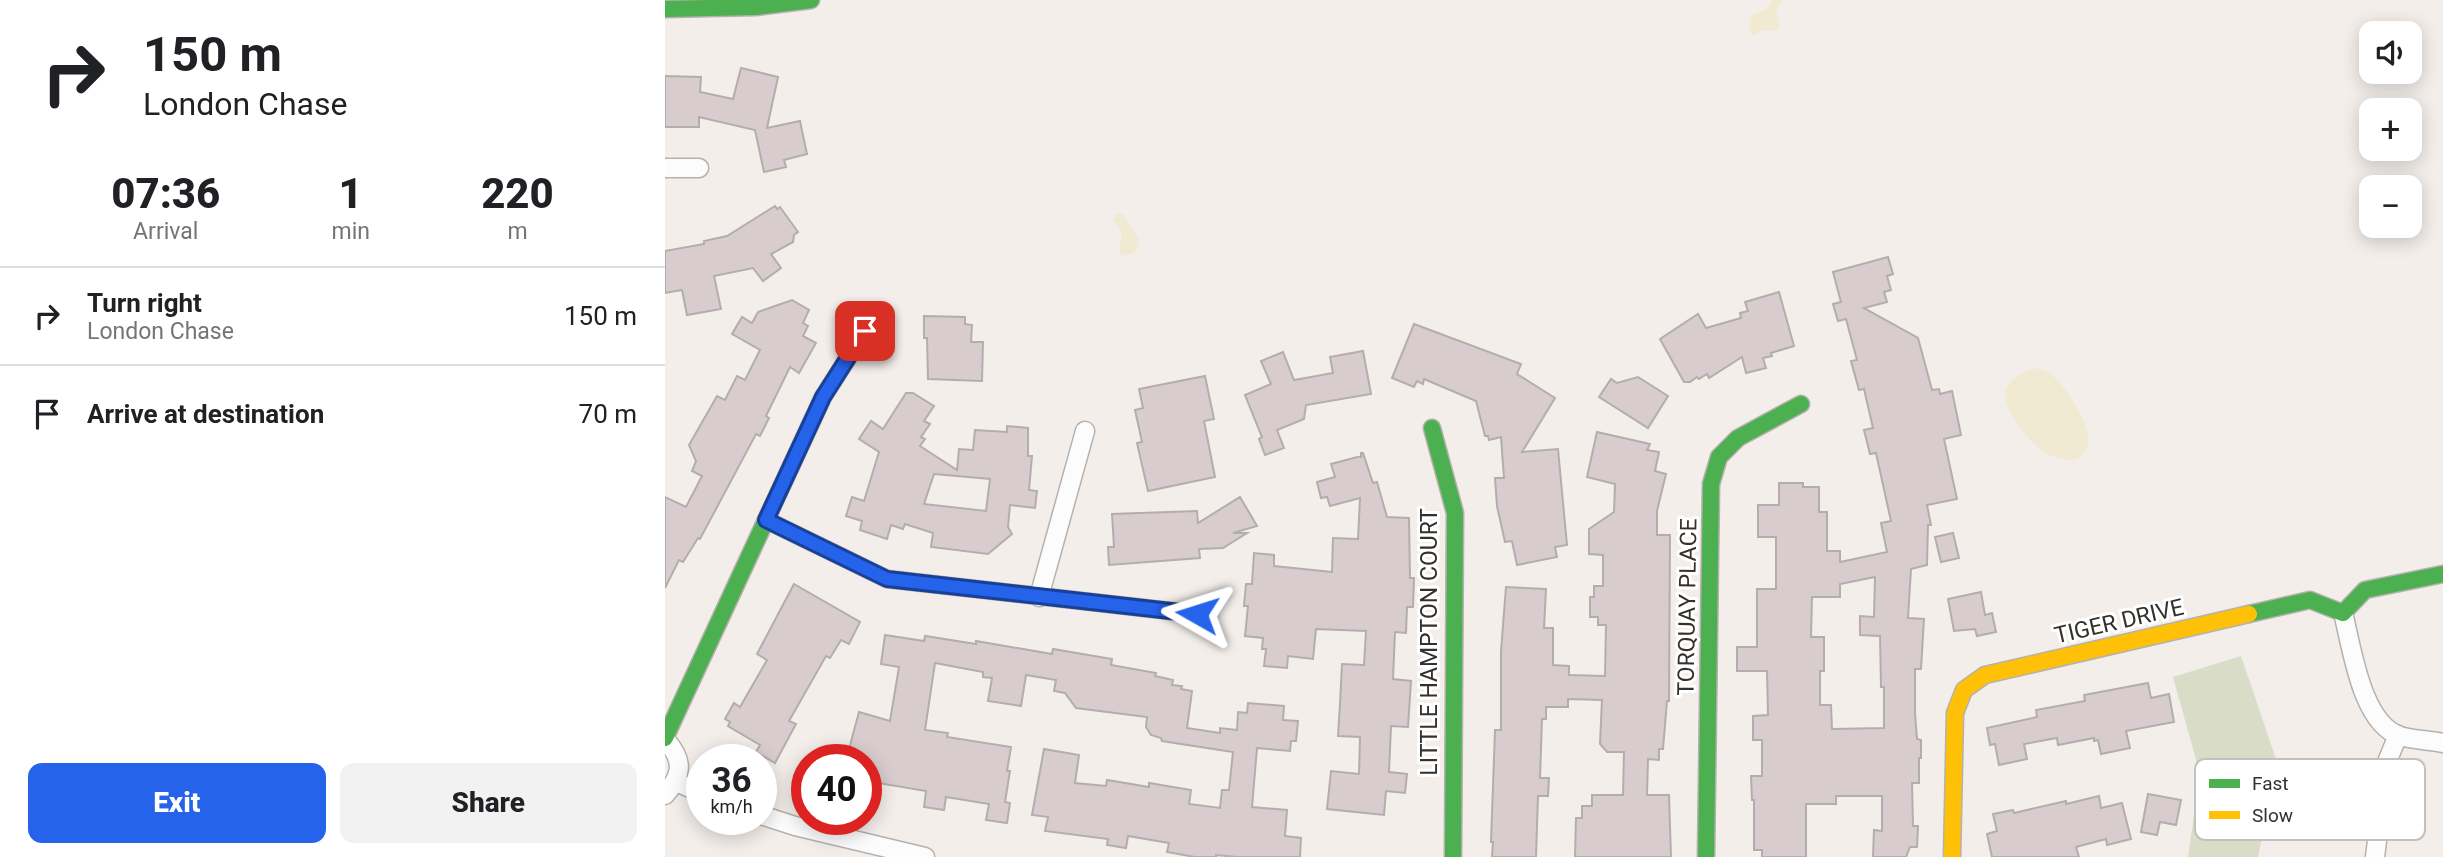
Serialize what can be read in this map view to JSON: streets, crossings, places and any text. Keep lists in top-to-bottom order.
{
  "streets": {
    "street": ["TORQUAY PLACE", "TIGER DRIVE", "LITTLE HAMPTON COURT"]
  },
  "legend": ["Fast", "Slow"],
  "page": {
    "turn": ["150 m", "London Chase"],
    "map_buttons": ["+", "−"],
    "eta": [
      "07:36",
      "Arrival",
      "1",
      "min",
      "220",
      "m"
    ],
    "list": [
      {
        "name": "Turn right",
        "note": "London Chase",
        "value": "150 m"
      },
      {
        "name": "Arrive at destination",
        "value": "70 m"
      }
    ],
    "speed": "36 km/h",
    "limit": "40",
    "buttons": ["Exit", "Share"]
  }
}
